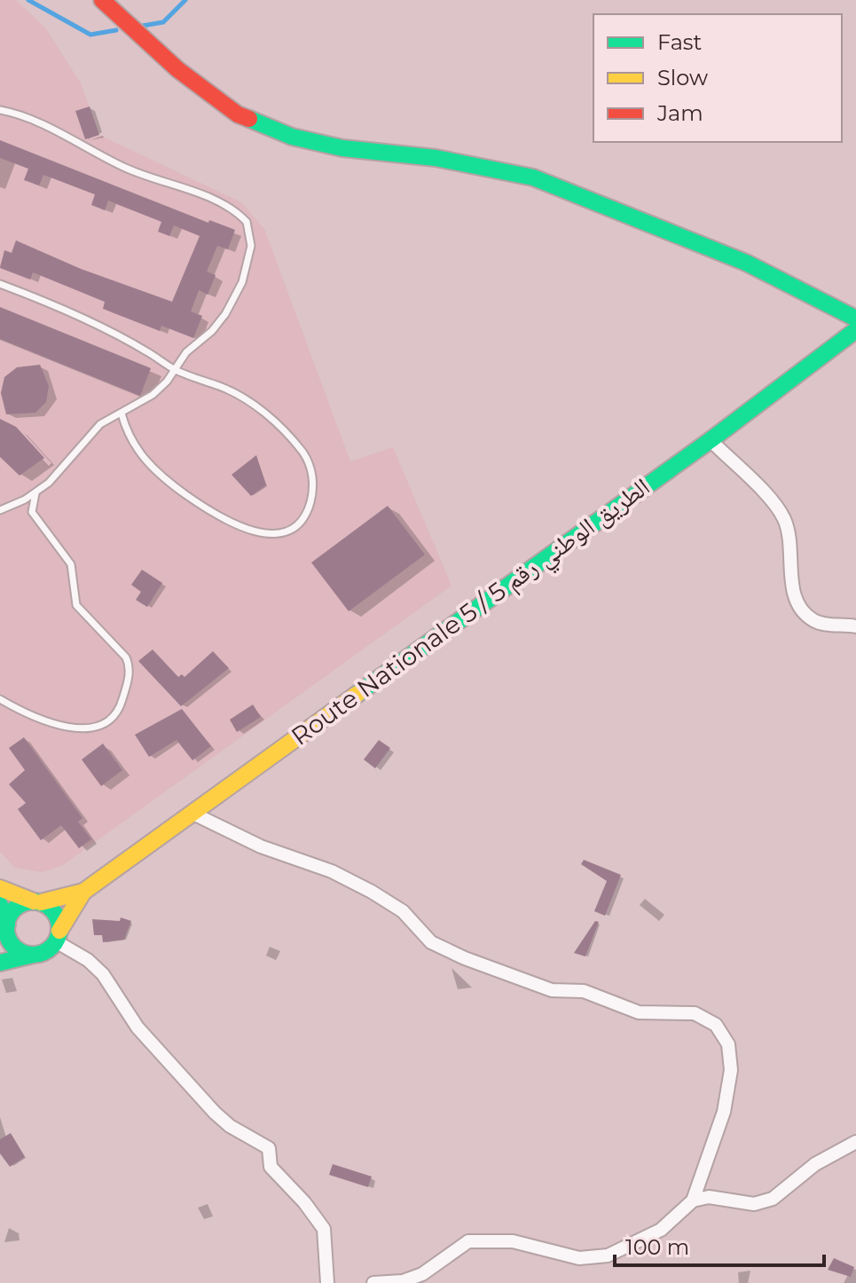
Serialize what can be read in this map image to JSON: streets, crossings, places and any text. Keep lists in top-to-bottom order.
{
  "streets": {
    "main road": ["Route Nationale 5 / الطريق الوطني رقم 5"]
  },
  "legend": ["Fast", "Slow", "Jam"],
  "scale_bar": "100 m"
}
